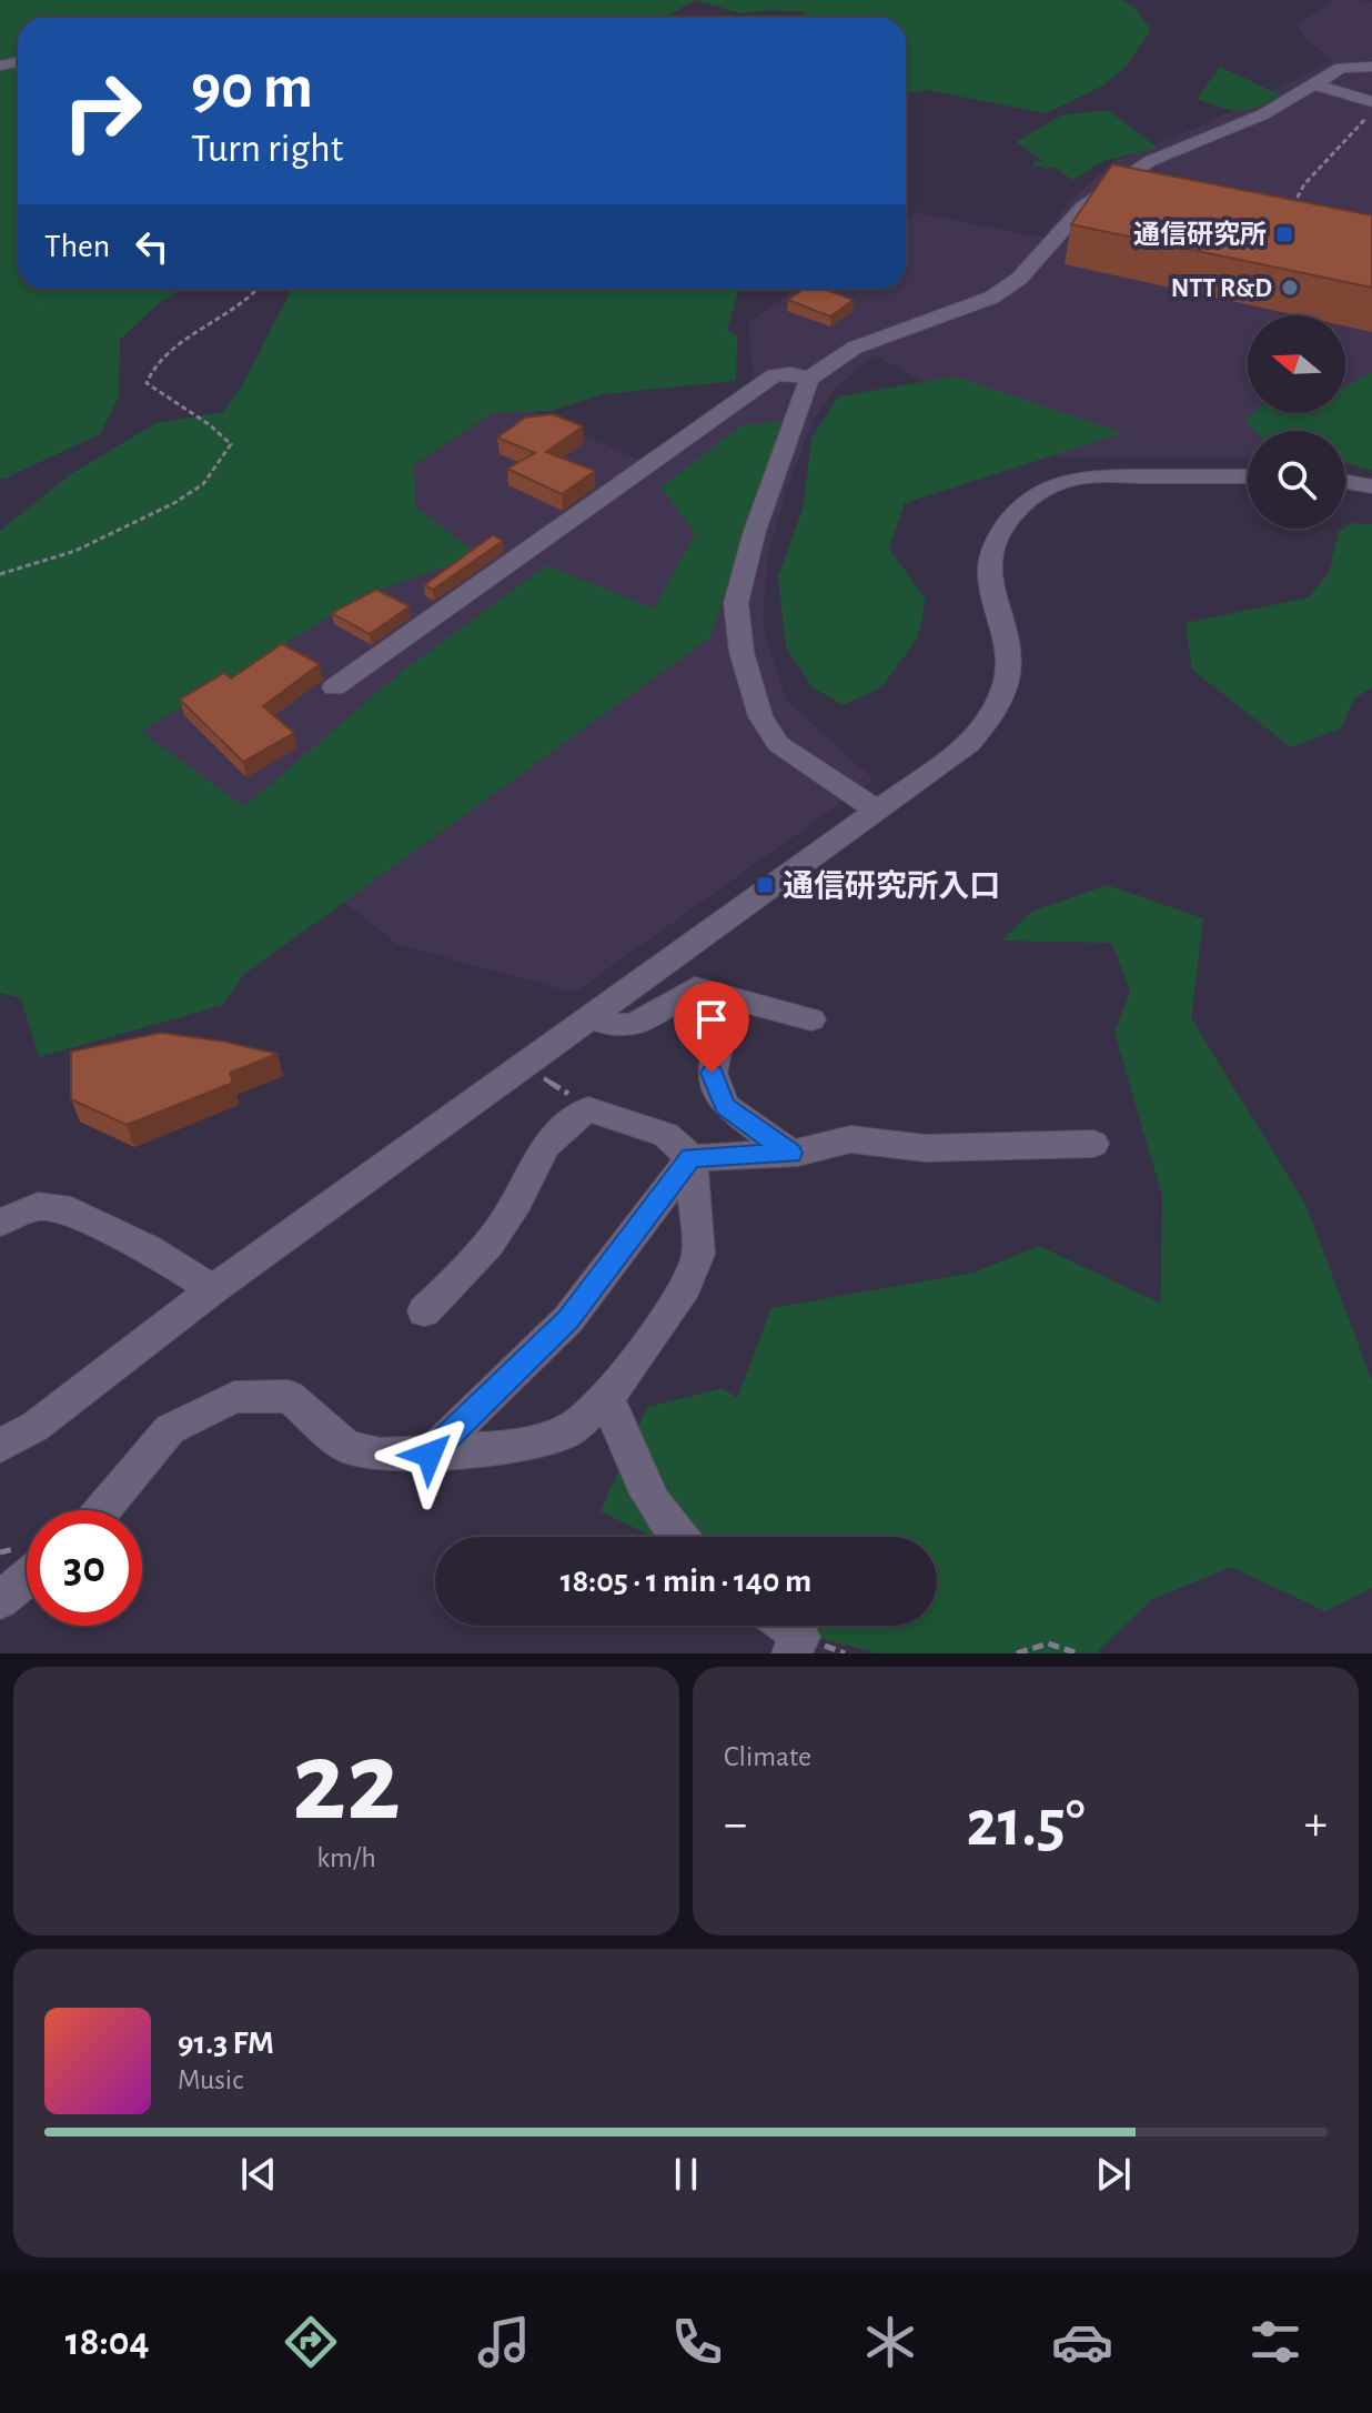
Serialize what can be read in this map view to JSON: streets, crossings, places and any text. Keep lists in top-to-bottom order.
{
  "places": {
    "transit": ["通信研究所", "通信研究所入口"],
    "other": ["NTT R&D"]
  },
  "north": "left",
  "page": {
    "turn": ["90 m", "Turn right"],
    "then": "Then",
    "limit": "30",
    "trip": "18:05 · 1 min · 140 m",
    "tile": [
      ["22", "km/h"],
      "Climate"
    ],
    "heat": ["−", "21.5°", "+"],
    "song": ["91.3 FM", "Music"],
    "tabs": "18:04"
  }
}
